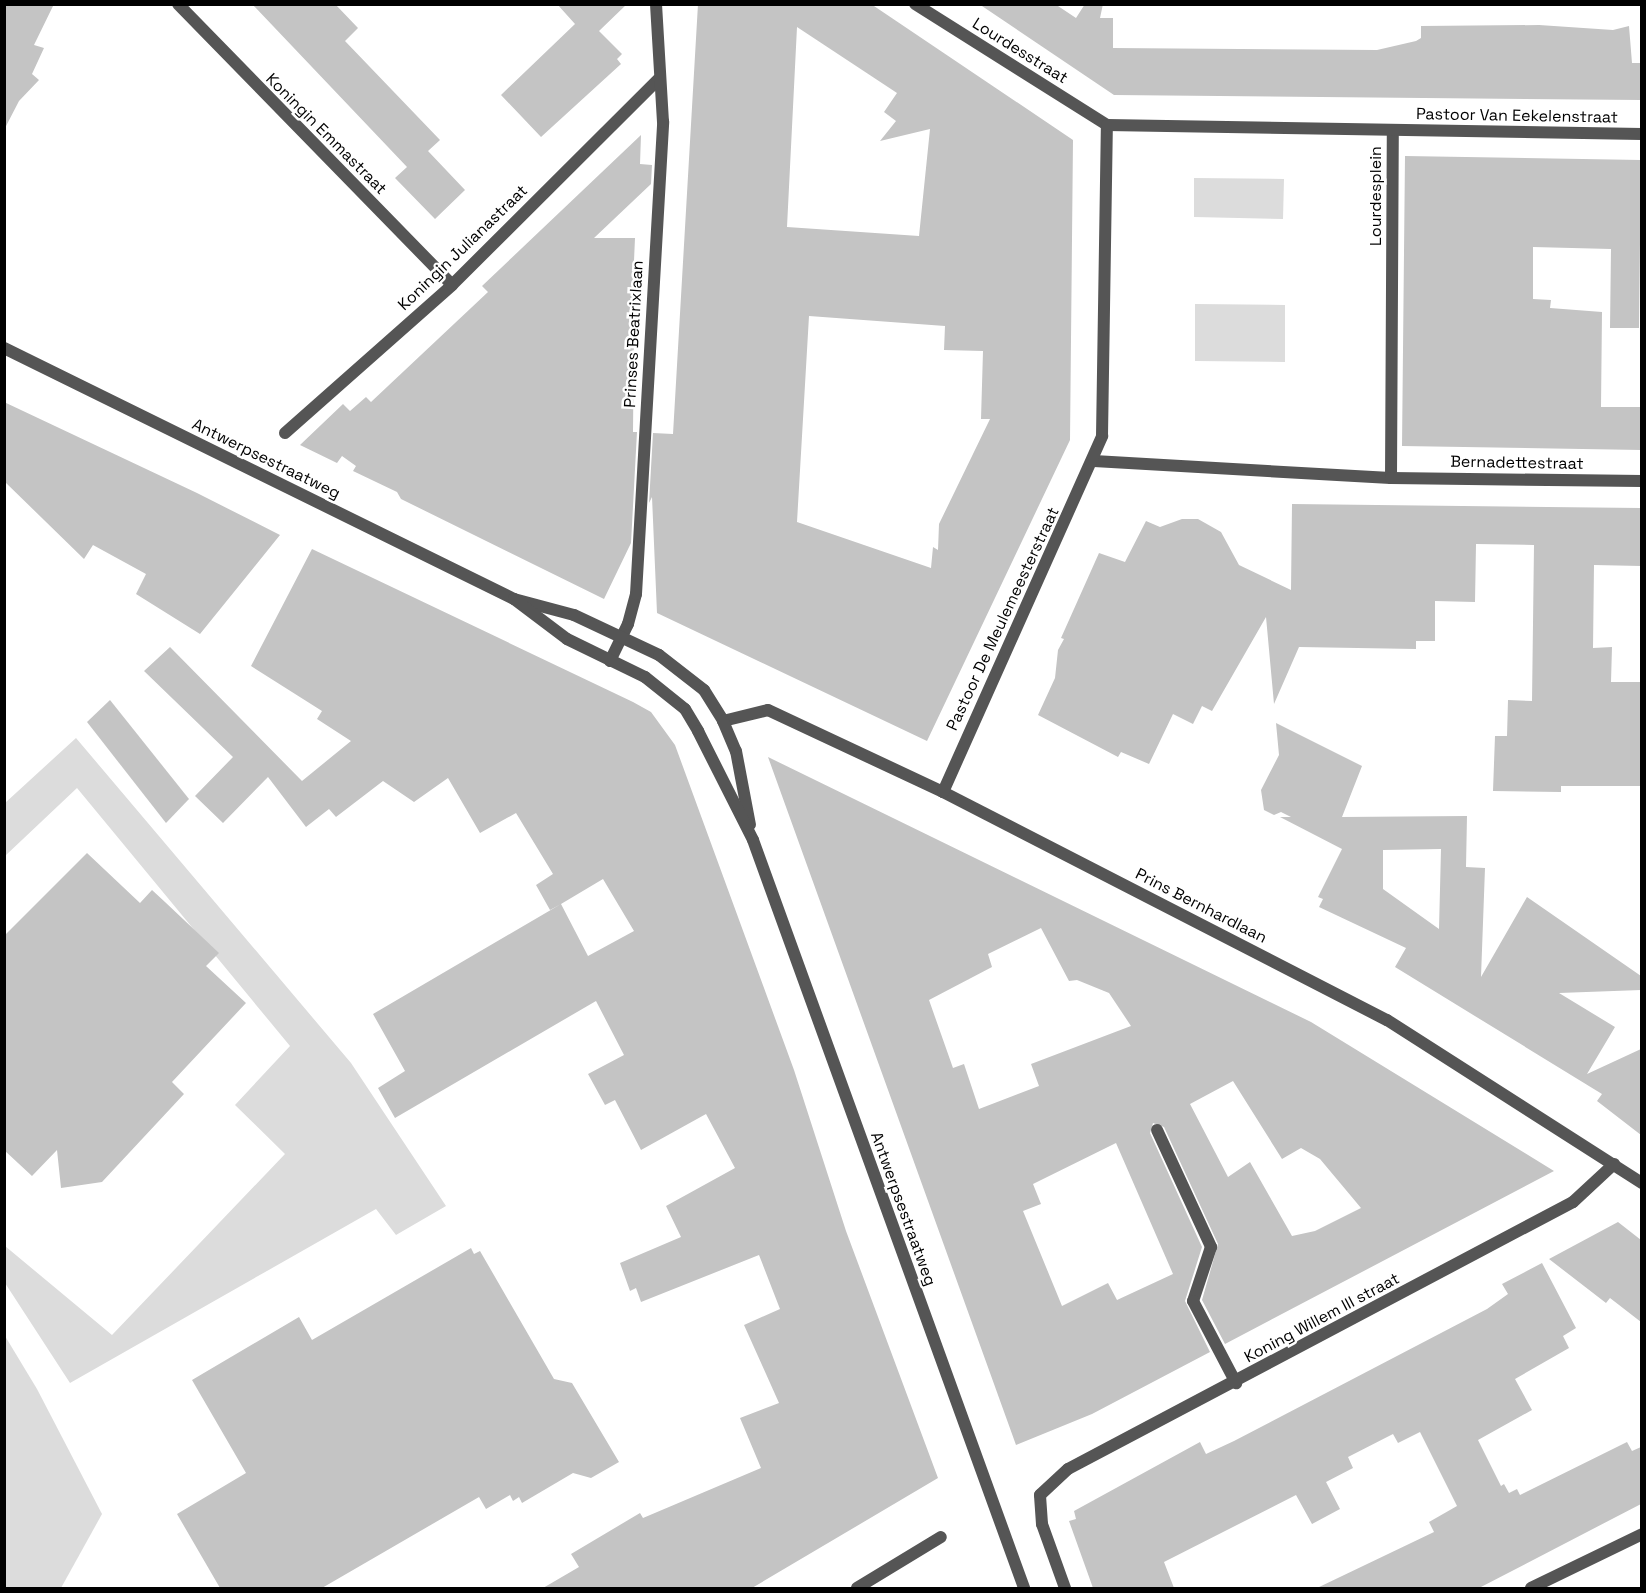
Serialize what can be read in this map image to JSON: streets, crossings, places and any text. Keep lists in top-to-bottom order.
{
  "streets": {
    "street": [
      "Lourdesstraat",
      "Pastoor Van Eekelenstraat",
      "Koningin Emmastraat",
      "Lourdesplein",
      "Koningin Julianastraat",
      "Prinses Beatrixlaan",
      "Antwerpsestraatweg",
      "Bernadettestraat",
      "Pastoor De Meulemeesterstraat",
      "Prins Bernhardlaan",
      "Koning Willem III straat"
    ]
  },
  "crossings": [
    ["Lourdesstraat", "Lourdesplein"],
    ["Pastoor Van Eekelenstraat", "Lourdesplein"],
    ["Koningin Emmastraat", "Koningin Julianastraat"],
    ["Lourdesplein", "Bernadettestraat"],
    ["Koningin Julianastraat", "Prinses Beatrixlaan"],
    ["Prinses Beatrixlaan", "Antwerpsestraatweg"],
    ["Antwerpsestraatweg", "Prins Bernhardlaan"],
    ["Pastoor De Meulemeesterstraat", "Prins Bernhardlaan"],
    ["Prins Bernhardlaan", "Koning Willem III straat"]
  ]
}
